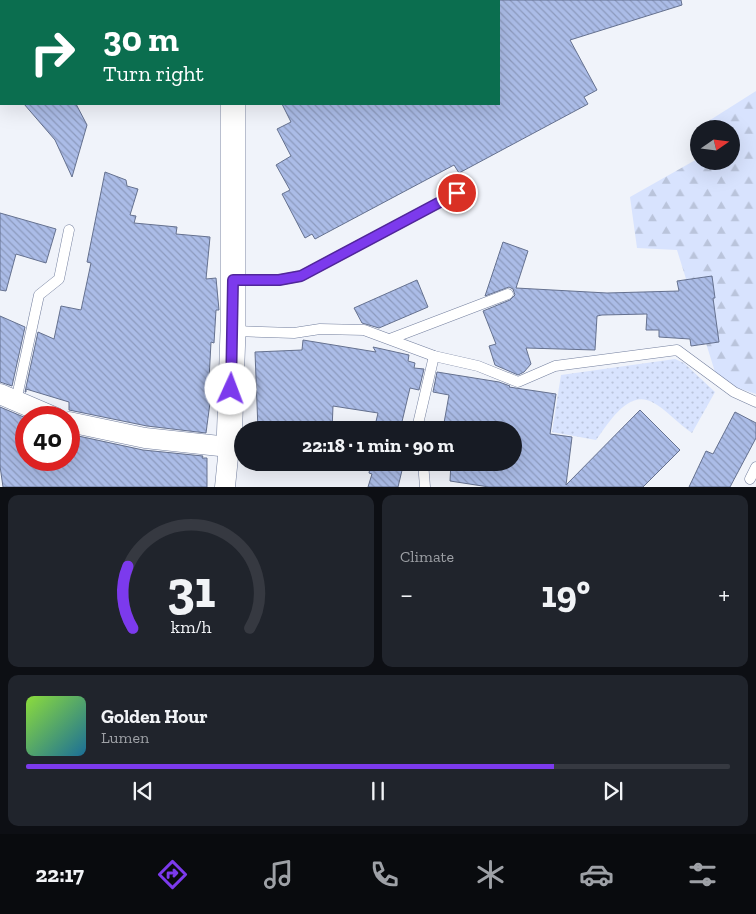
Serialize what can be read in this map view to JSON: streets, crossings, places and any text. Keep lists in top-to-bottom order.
{
  "north": "right",
  "page": {
    "turn": ["30 m", "Turn right"],
    "limit": "40",
    "trip": "22:18 · 1 min · 90 m",
    "tile": "Climate",
    "heat": ["−", "19°", "+"],
    "song": ["Golden Hour", "Lumen"],
    "tabs": "22:17",
    "gauge": ["31", "km/h"]
  }
}
